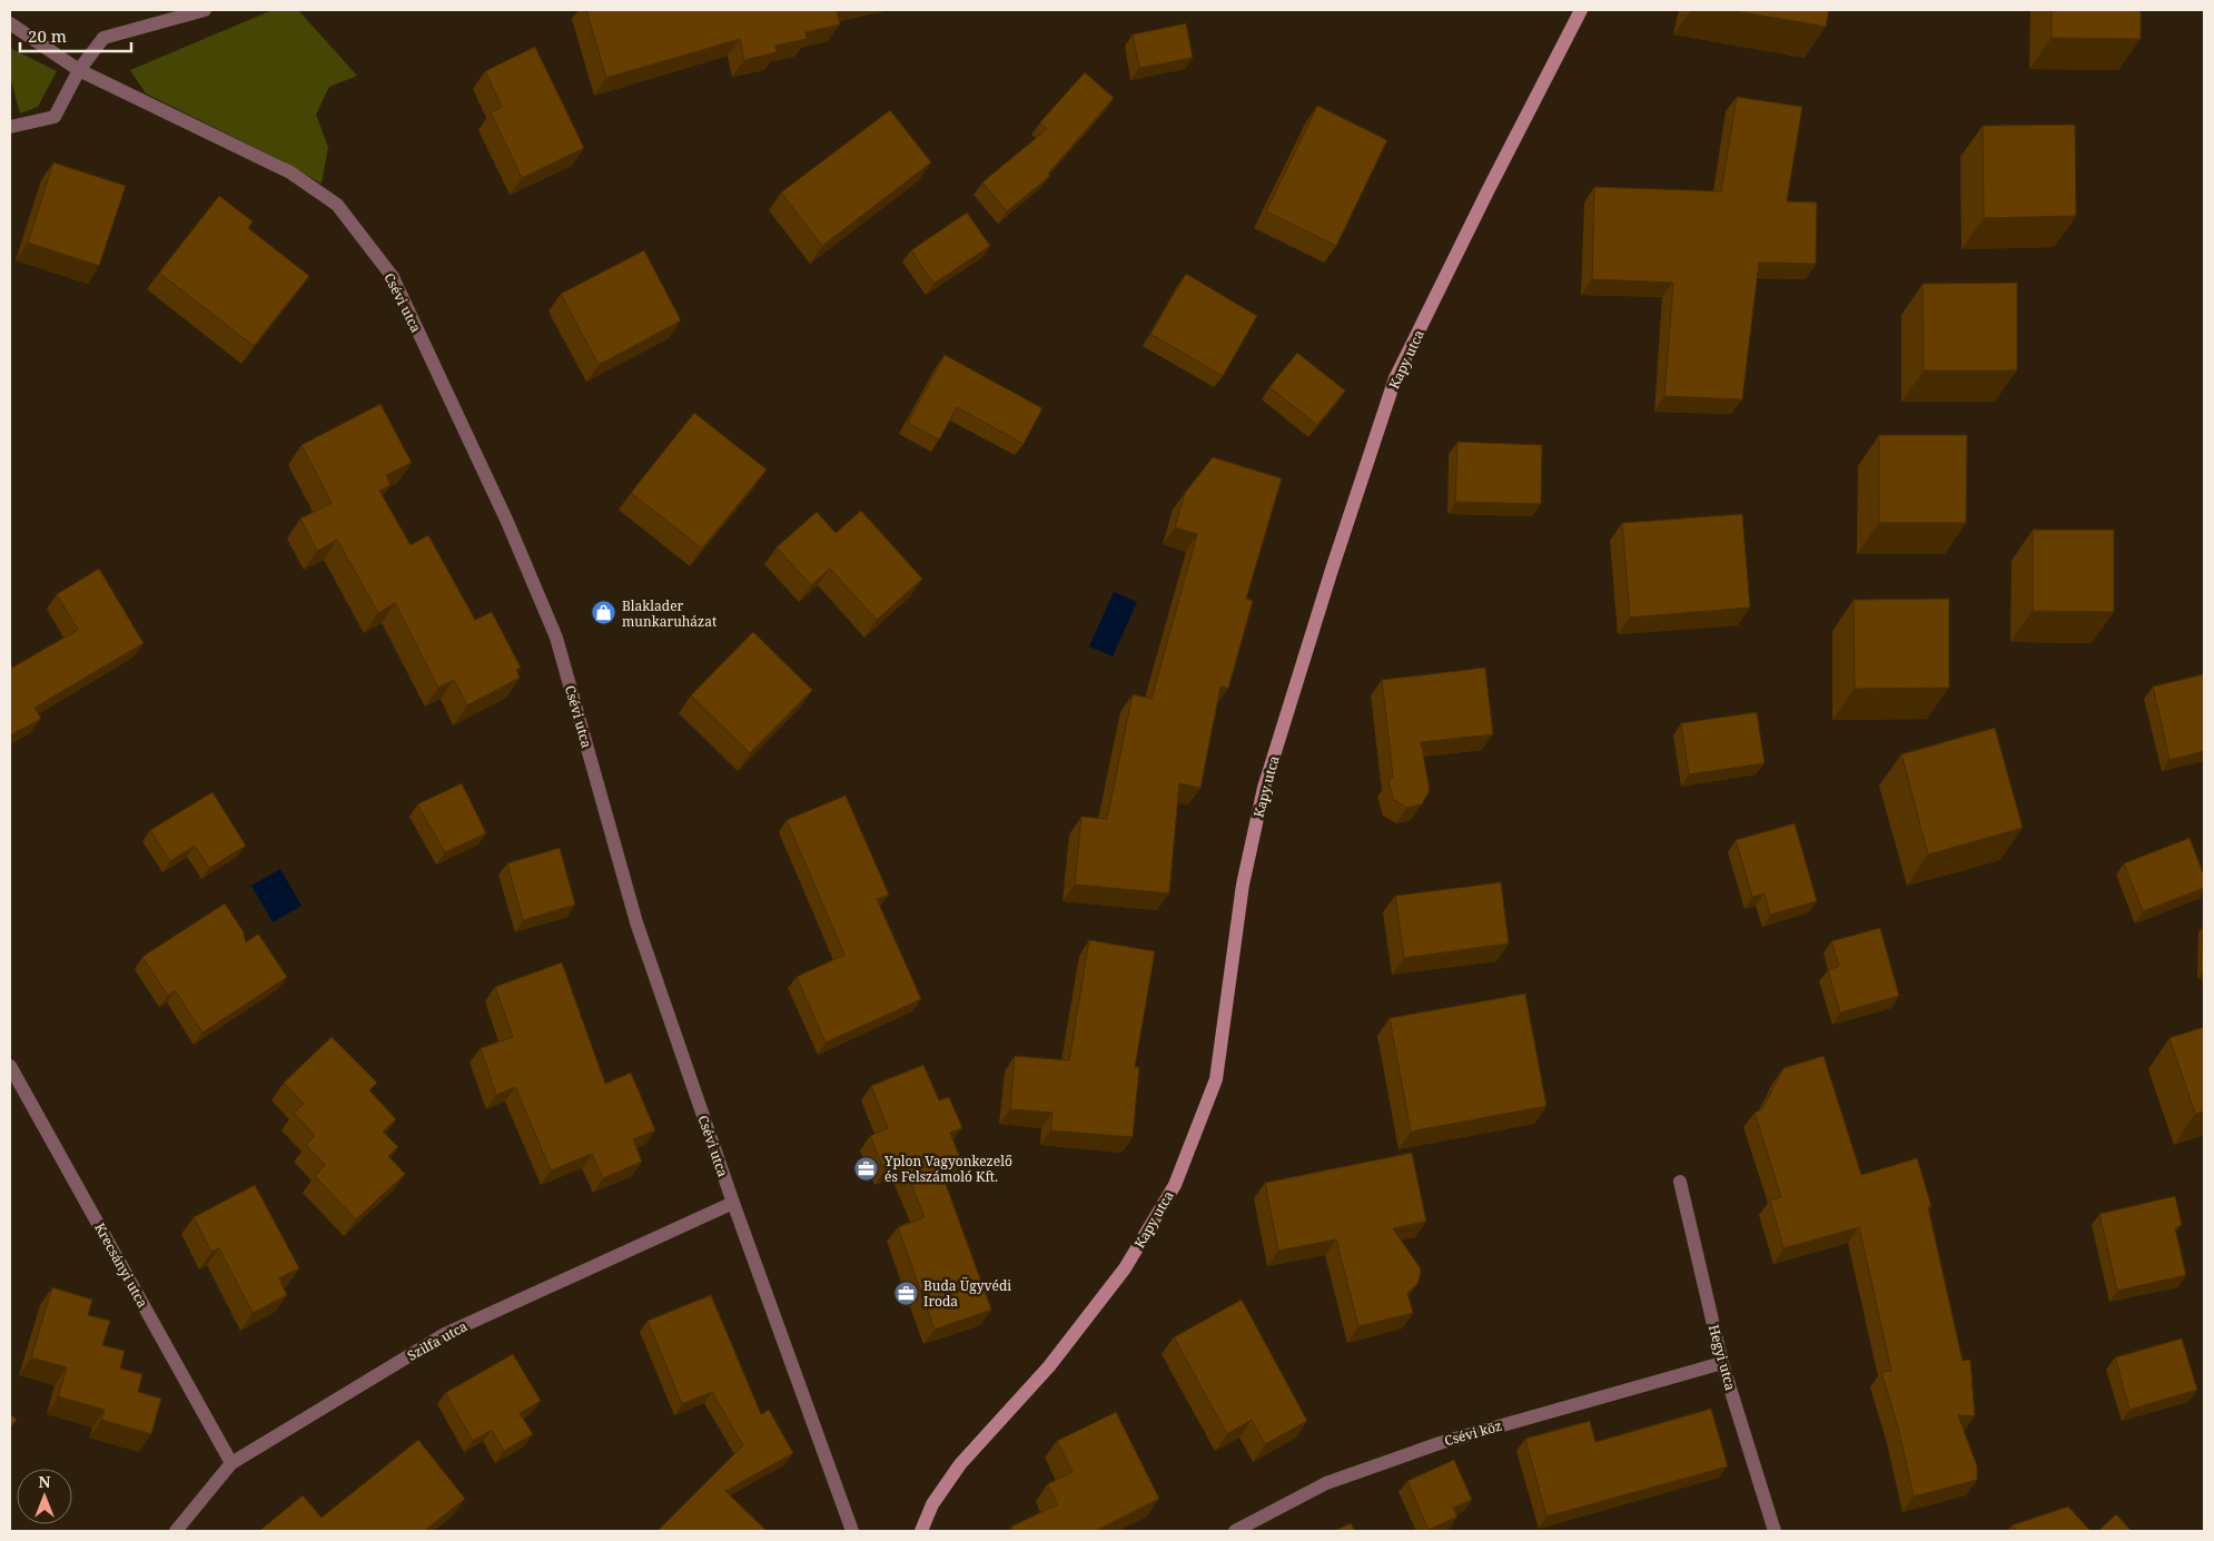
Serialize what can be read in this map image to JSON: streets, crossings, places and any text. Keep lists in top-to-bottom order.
{
  "streets": {
    "street": [
      "Csévi utca",
      "Kapy utca",
      "Krecsányi utca",
      "Szilfa utca",
      "Hegyi utca",
      "Csévi köz"
    ]
  },
  "crossings": [
    ["Csévi utca", "Szilfa utca"],
    ["Krecsányi utca", "Szilfa utca"],
    ["Hegyi utca", "Csévi köz"]
  ],
  "places": {
    "shop": ["Blaklader munkaruházat"],
    "office": ["Yplon Vagyonkezelő és Felszámoló Kft.", "Buda Ügyvédi Iroda"]
  },
  "scale_bar": "20 m",
  "north": "top"
}
